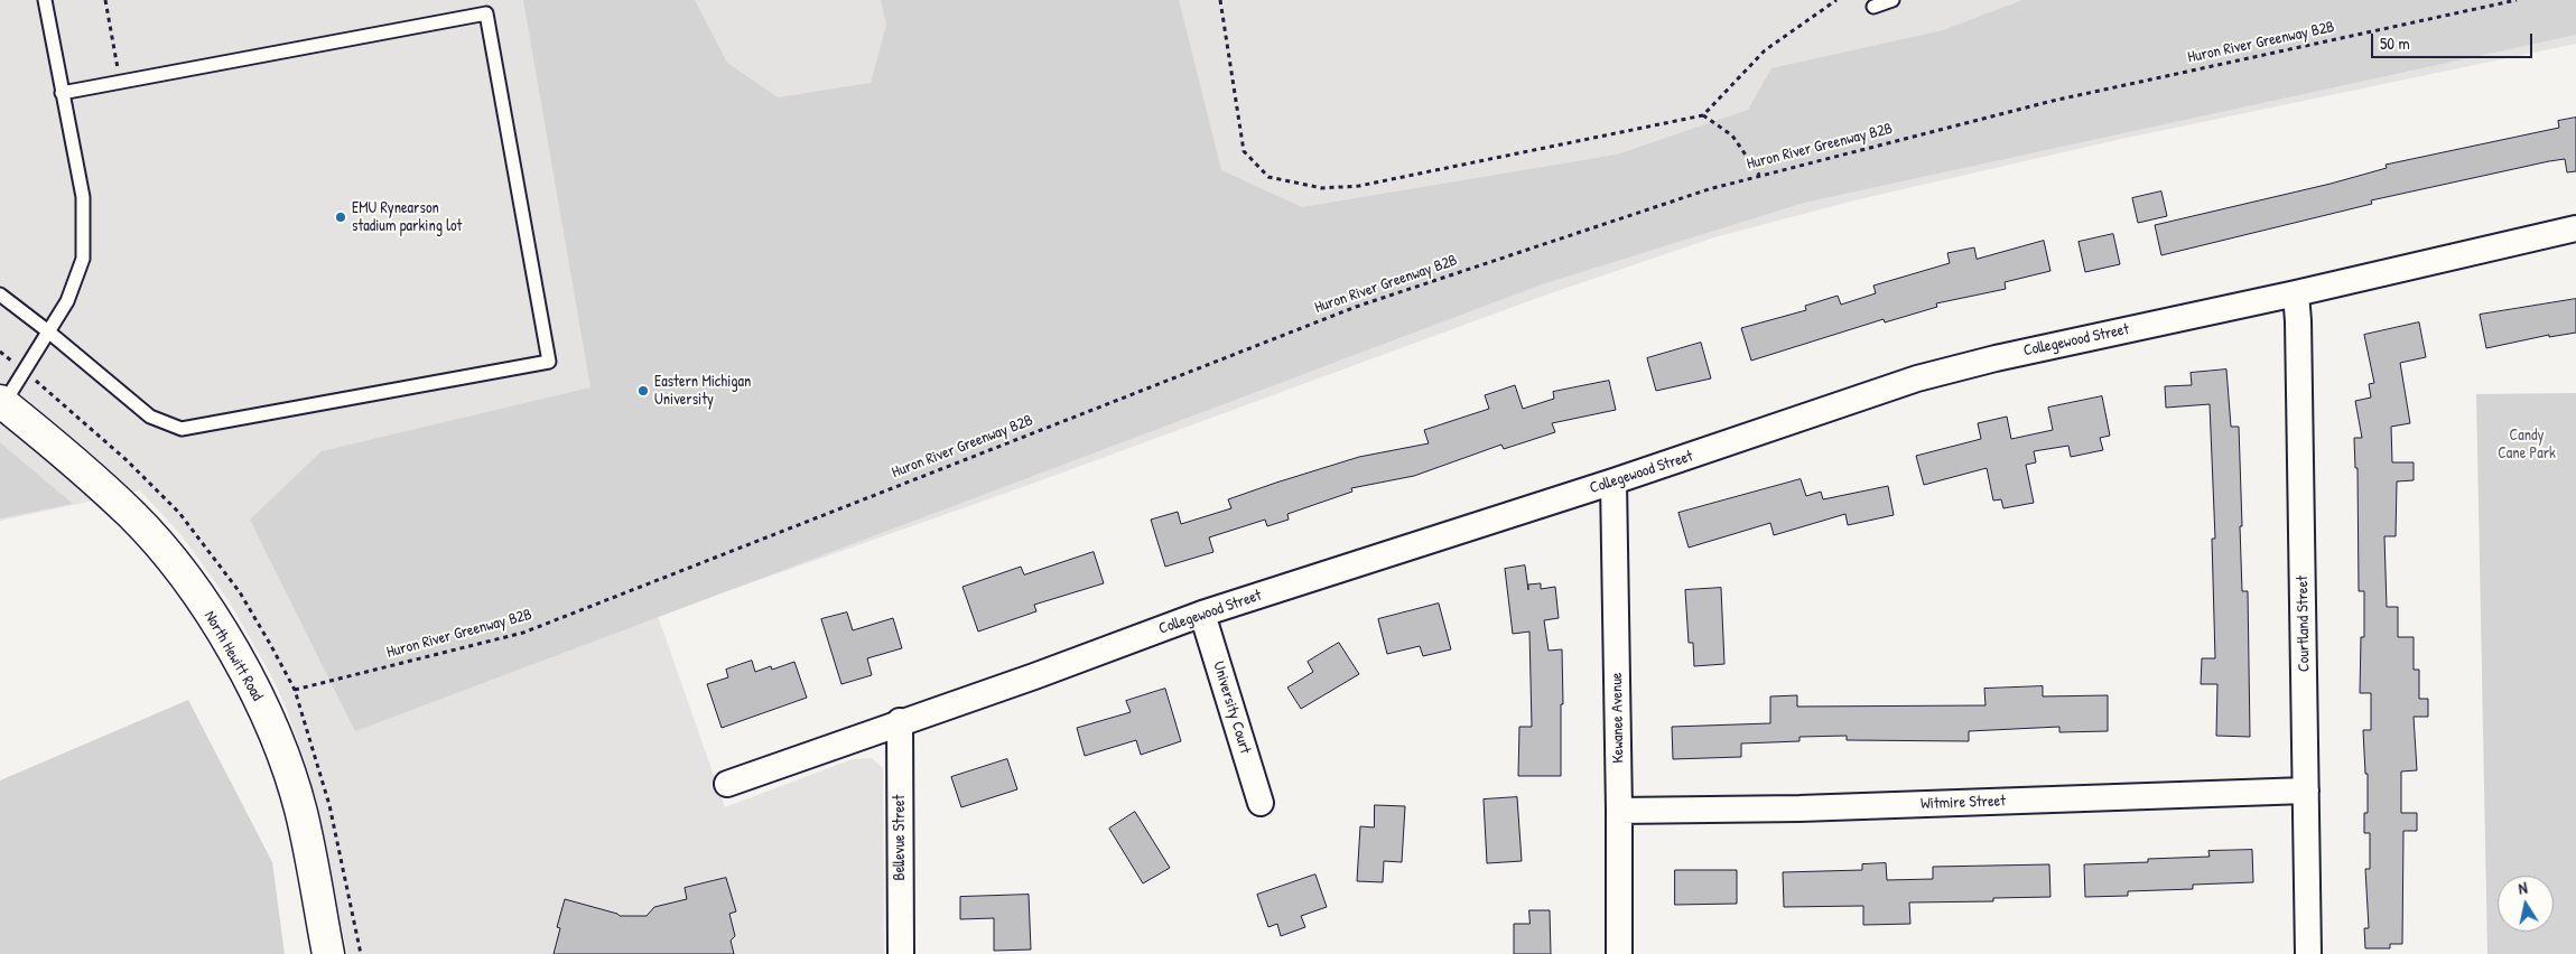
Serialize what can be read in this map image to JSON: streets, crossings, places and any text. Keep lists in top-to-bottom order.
{
  "streets": {
    "main road": ["North Hewitt Road"],
    "street": [
      "Collegewood Street",
      "Courtland Street",
      "University Court",
      "Kewanee Avenue",
      "Witmire Street",
      "Bellevue Street"
    ],
    "path": ["Huron River Greenway B2B"]
  },
  "crossings": [
    ["Collegewood Street", "Courtland Street"],
    ["Collegewood Street", "University Court"],
    ["Collegewood Street", "Kewanee Avenue"],
    ["Collegewood Street", "Bellevue Street"],
    ["Courtland Street", "Witmire Street"],
    ["Kewanee Avenue", "Witmire Street"]
  ],
  "parks": ["Candy Cane Park"],
  "places": ["EMU Rynearson stadium parking lot", "Eastern Michigan University"],
  "scale_bar": "50 m",
  "north": "top"
}
